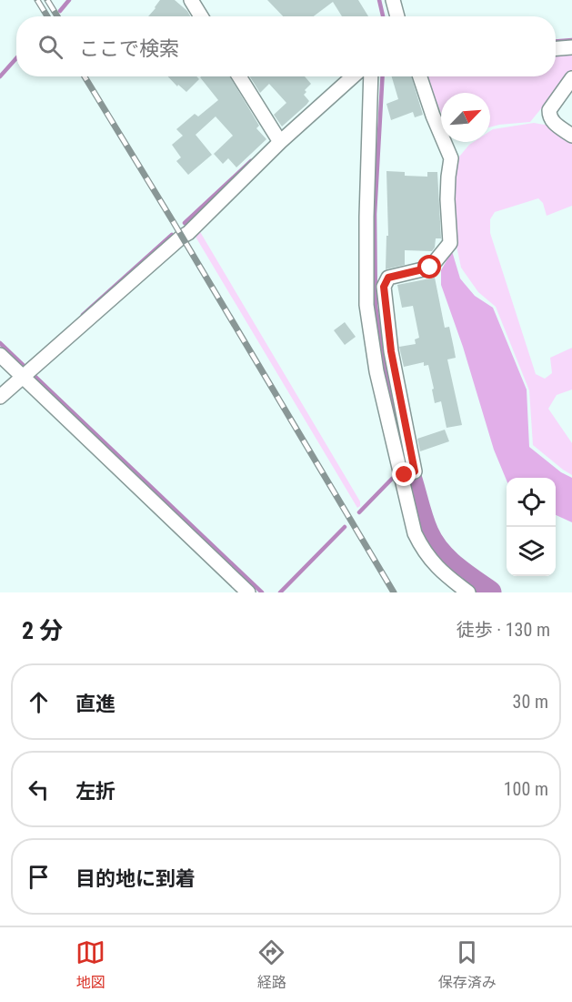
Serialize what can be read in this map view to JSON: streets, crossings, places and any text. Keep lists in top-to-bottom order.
{
  "north": "top right",
  "page": {
    "search": "ここで検索",
    "heading": ["2 分", "徒歩 · 130 m"],
    "list": [
      ["直進", "30 m"],
      ["左折", "100 m"],
      "目的地に到着"
    ],
    "nav": ["地図", "経路", "保存済み"]
  }
}
